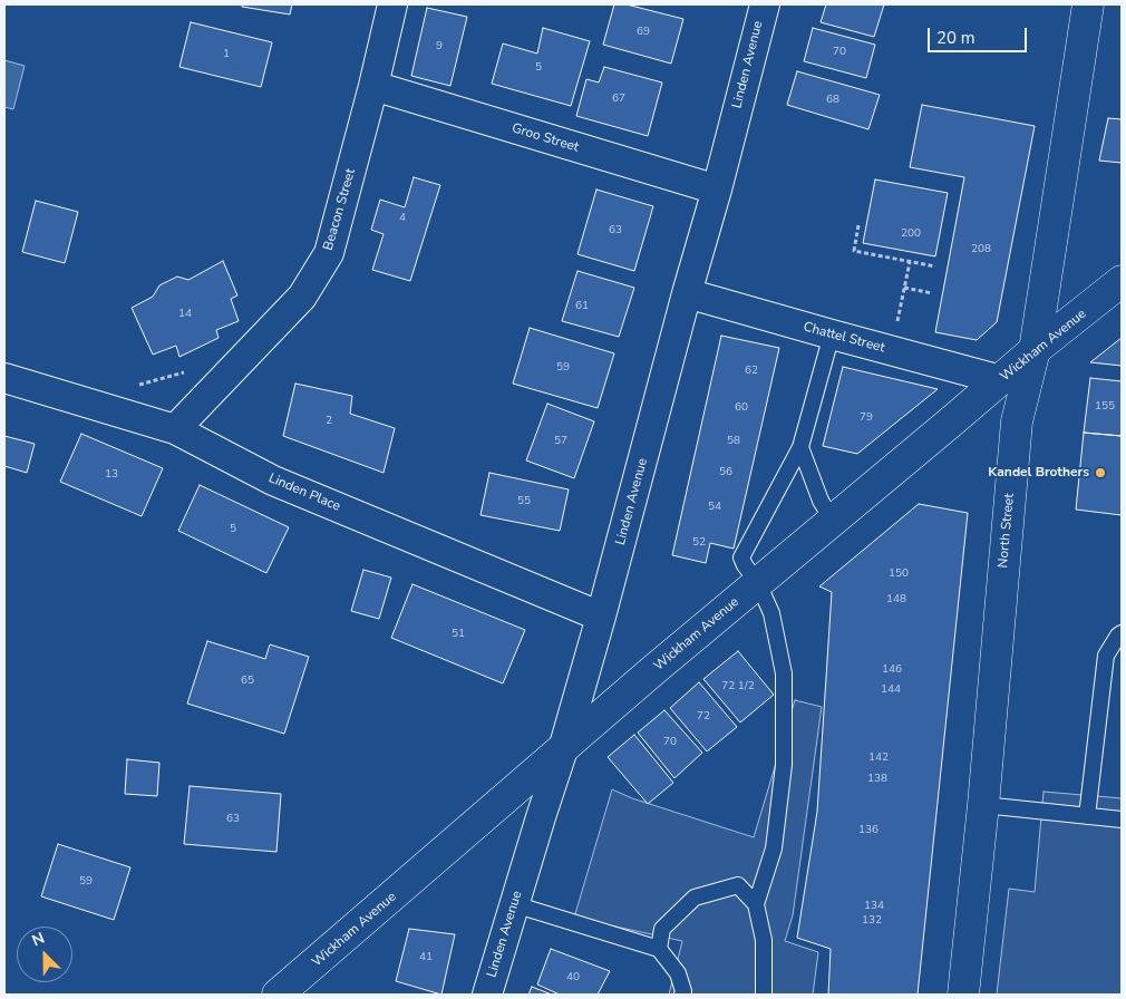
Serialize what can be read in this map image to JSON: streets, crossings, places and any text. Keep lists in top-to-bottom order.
{
  "streets": {
    "main road": ["Wickham Avenue", "North Street"],
    "street": [
      "Linden Avenue",
      "Groo Street",
      "Beacon Street",
      "Chattel Street",
      "Linden Place"
    ]
  },
  "crossings": [
    ["Linden Avenue", "Groo Street"],
    ["Linden Avenue", "Chattel Street"],
    ["Linden Avenue", "Wickham Avenue"],
    ["Linden Avenue", "Linden Place"],
    ["Groo Street", "Beacon Street"],
    ["Beacon Street", "Linden Place"],
    ["Chattel Street", "Wickham Avenue"],
    ["Wickham Avenue", "North Street"]
  ],
  "places": ["Kandel Brothers"],
  "house_numbers": [
    "69",
    "9",
    "70",
    "1",
    "5",
    "67",
    "68",
    "4",
    "63",
    "200",
    "208",
    "61",
    "14",
    "59",
    "62",
    "155",
    "60",
    "79",
    "2",
    "57",
    "58",
    "56",
    "13",
    "55",
    "54",
    "5",
    "52",
    "150",
    "148",
    "51",
    "146",
    "65",
    "72 1/2",
    "144",
    "72",
    "70",
    "142",
    "138",
    "63",
    "136",
    "59",
    "134",
    "132",
    "41",
    "40"
  ],
  "scale_bar": "20 m",
  "north": "top left"
}
